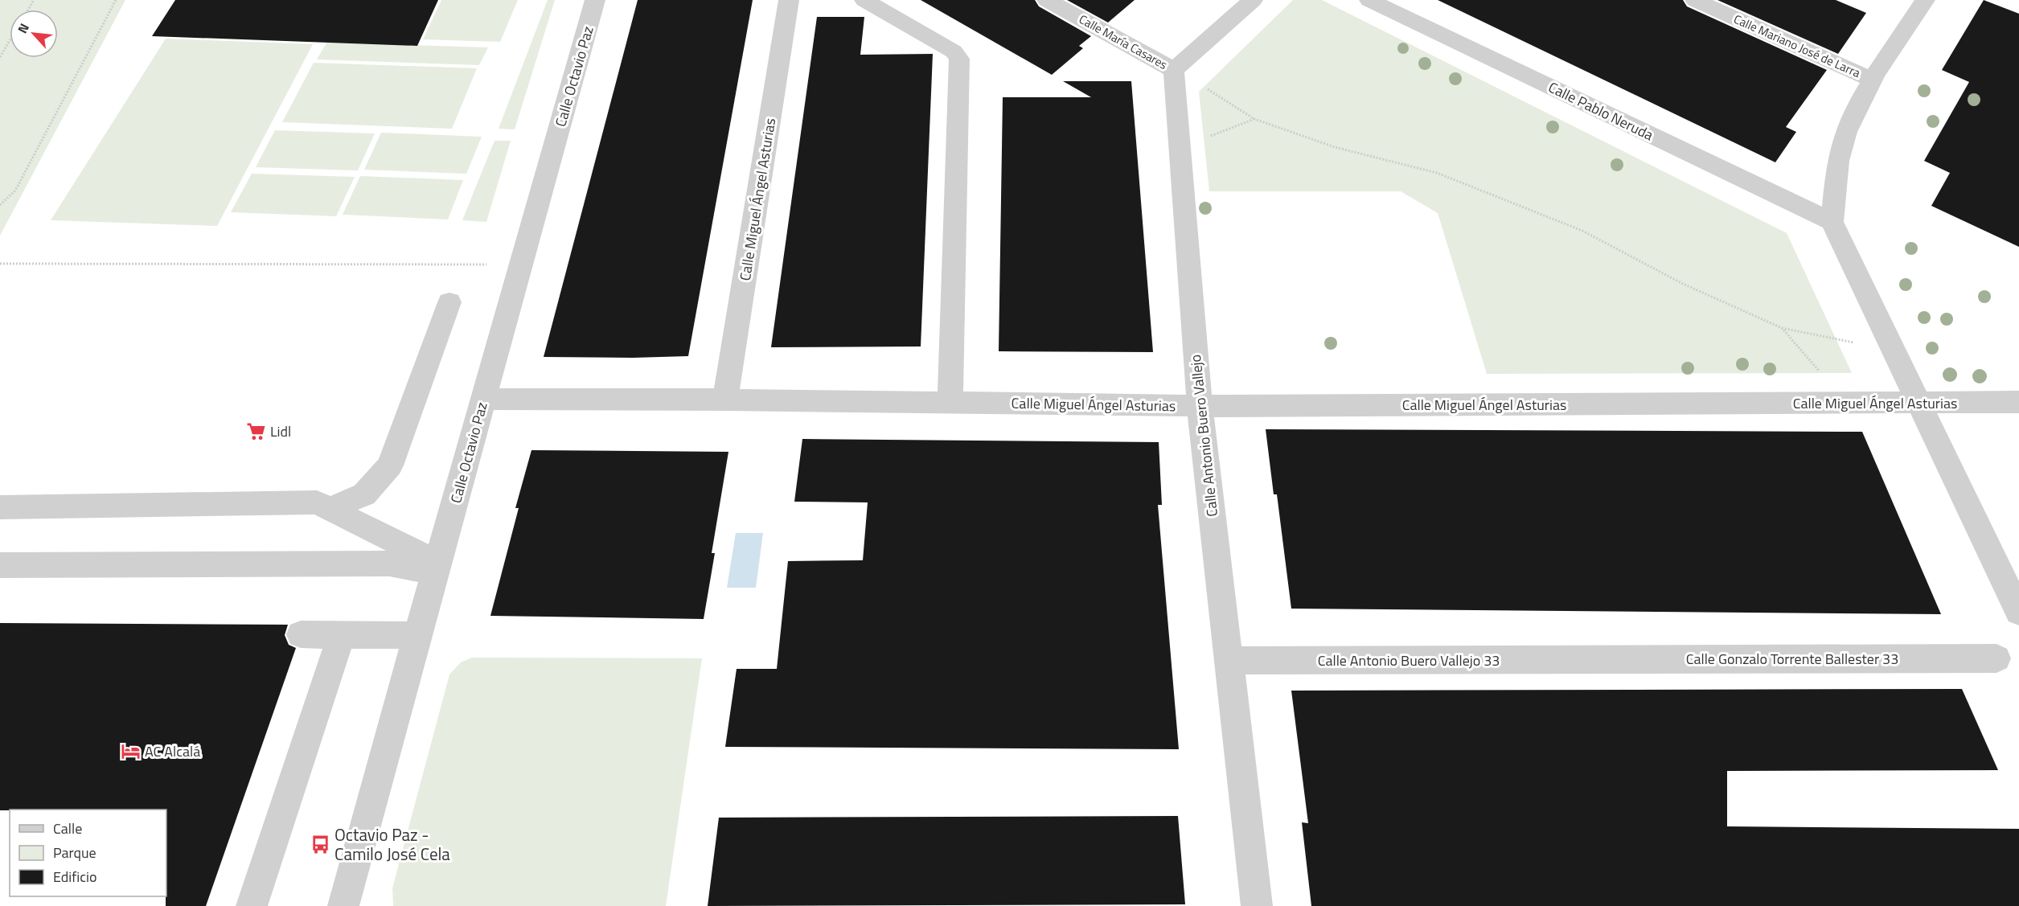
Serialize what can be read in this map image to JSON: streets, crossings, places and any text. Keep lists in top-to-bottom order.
{
  "streets": {
    "street": [
      "Calle María Casares",
      "Calle Mariano José de Larra",
      "Calle Octavio Paz",
      "Calle Pablo Neruda",
      "Calle Miguel Ángel Asturias",
      "Calle Antonio Buero Vallejo",
      "Calle Gonzalo Torrente Ballester 33",
      "Calle Antonio Buero Vallejo 33"
    ]
  },
  "crossings": [
    ["Calle María Casares", "Calle Antonio Buero Vallejo"],
    ["Calle Octavio Paz", "Calle Miguel Ángel Asturias"],
    ["Calle Miguel Ángel Asturias", "Calle Antonio Buero Vallejo"],
    ["Calle Antonio Buero Vallejo", "Calle Antonio Buero Vallejo 33"],
    ["Calle Gonzalo Torrente Ballester 33", "Calle Antonio Buero Vallejo 33"]
  ],
  "places": {
    "supermarket": ["Lidl"],
    "hotel": ["AC Alcalá"],
    "bus stop": ["Octavio Paz - Camilo José Cela"]
  },
  "legend": ["Calle", "Parque", "Edificio"],
  "north": "top left"
}
